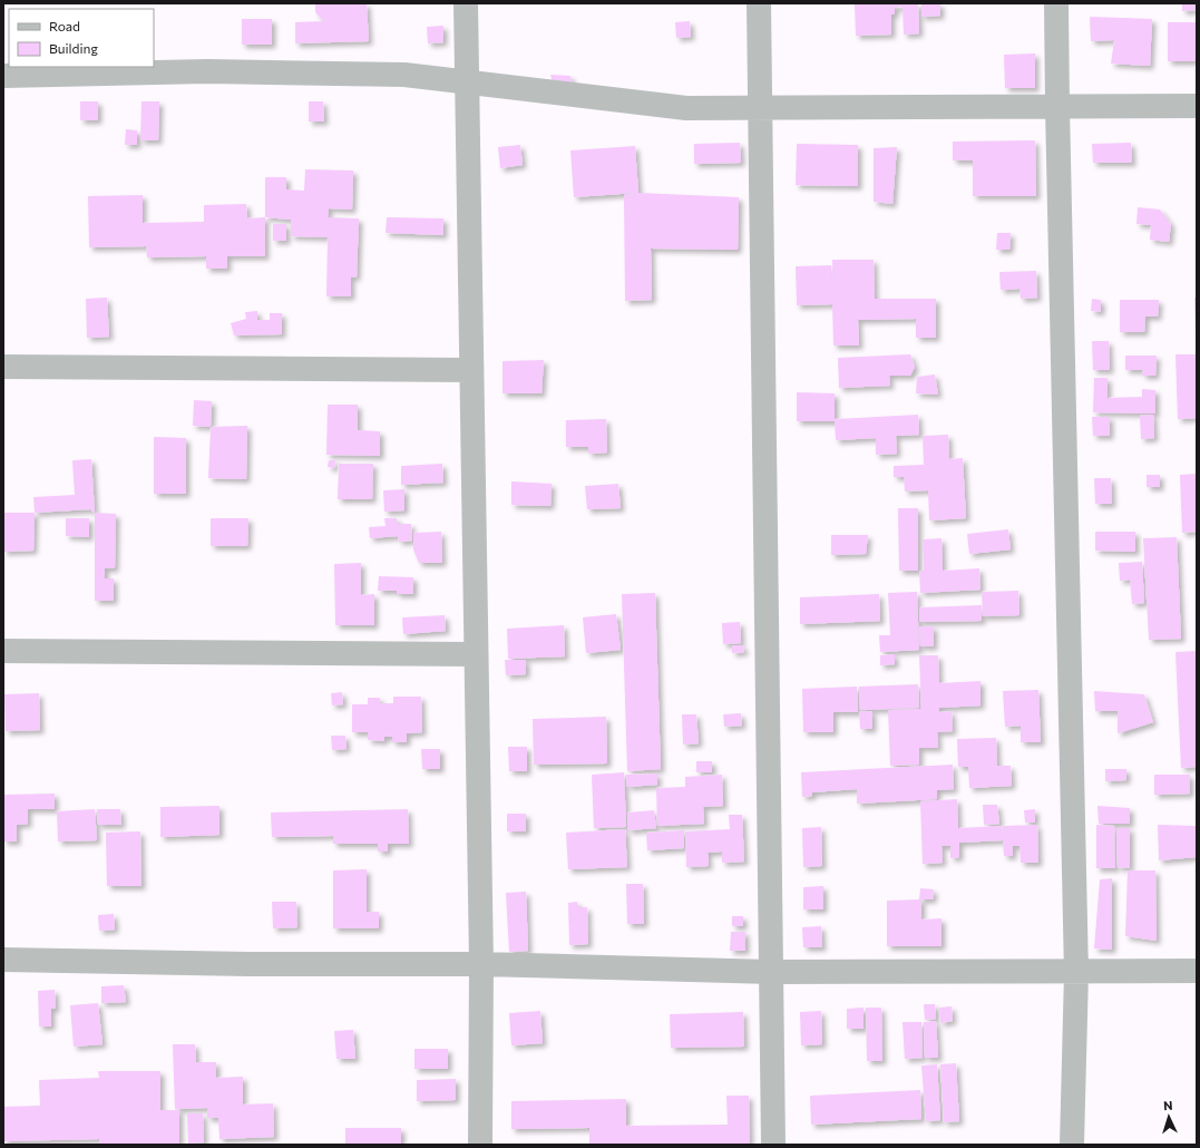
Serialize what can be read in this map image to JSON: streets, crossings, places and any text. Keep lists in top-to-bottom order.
{
  "legend": ["Road", "Building"],
  "north": "top"
}
